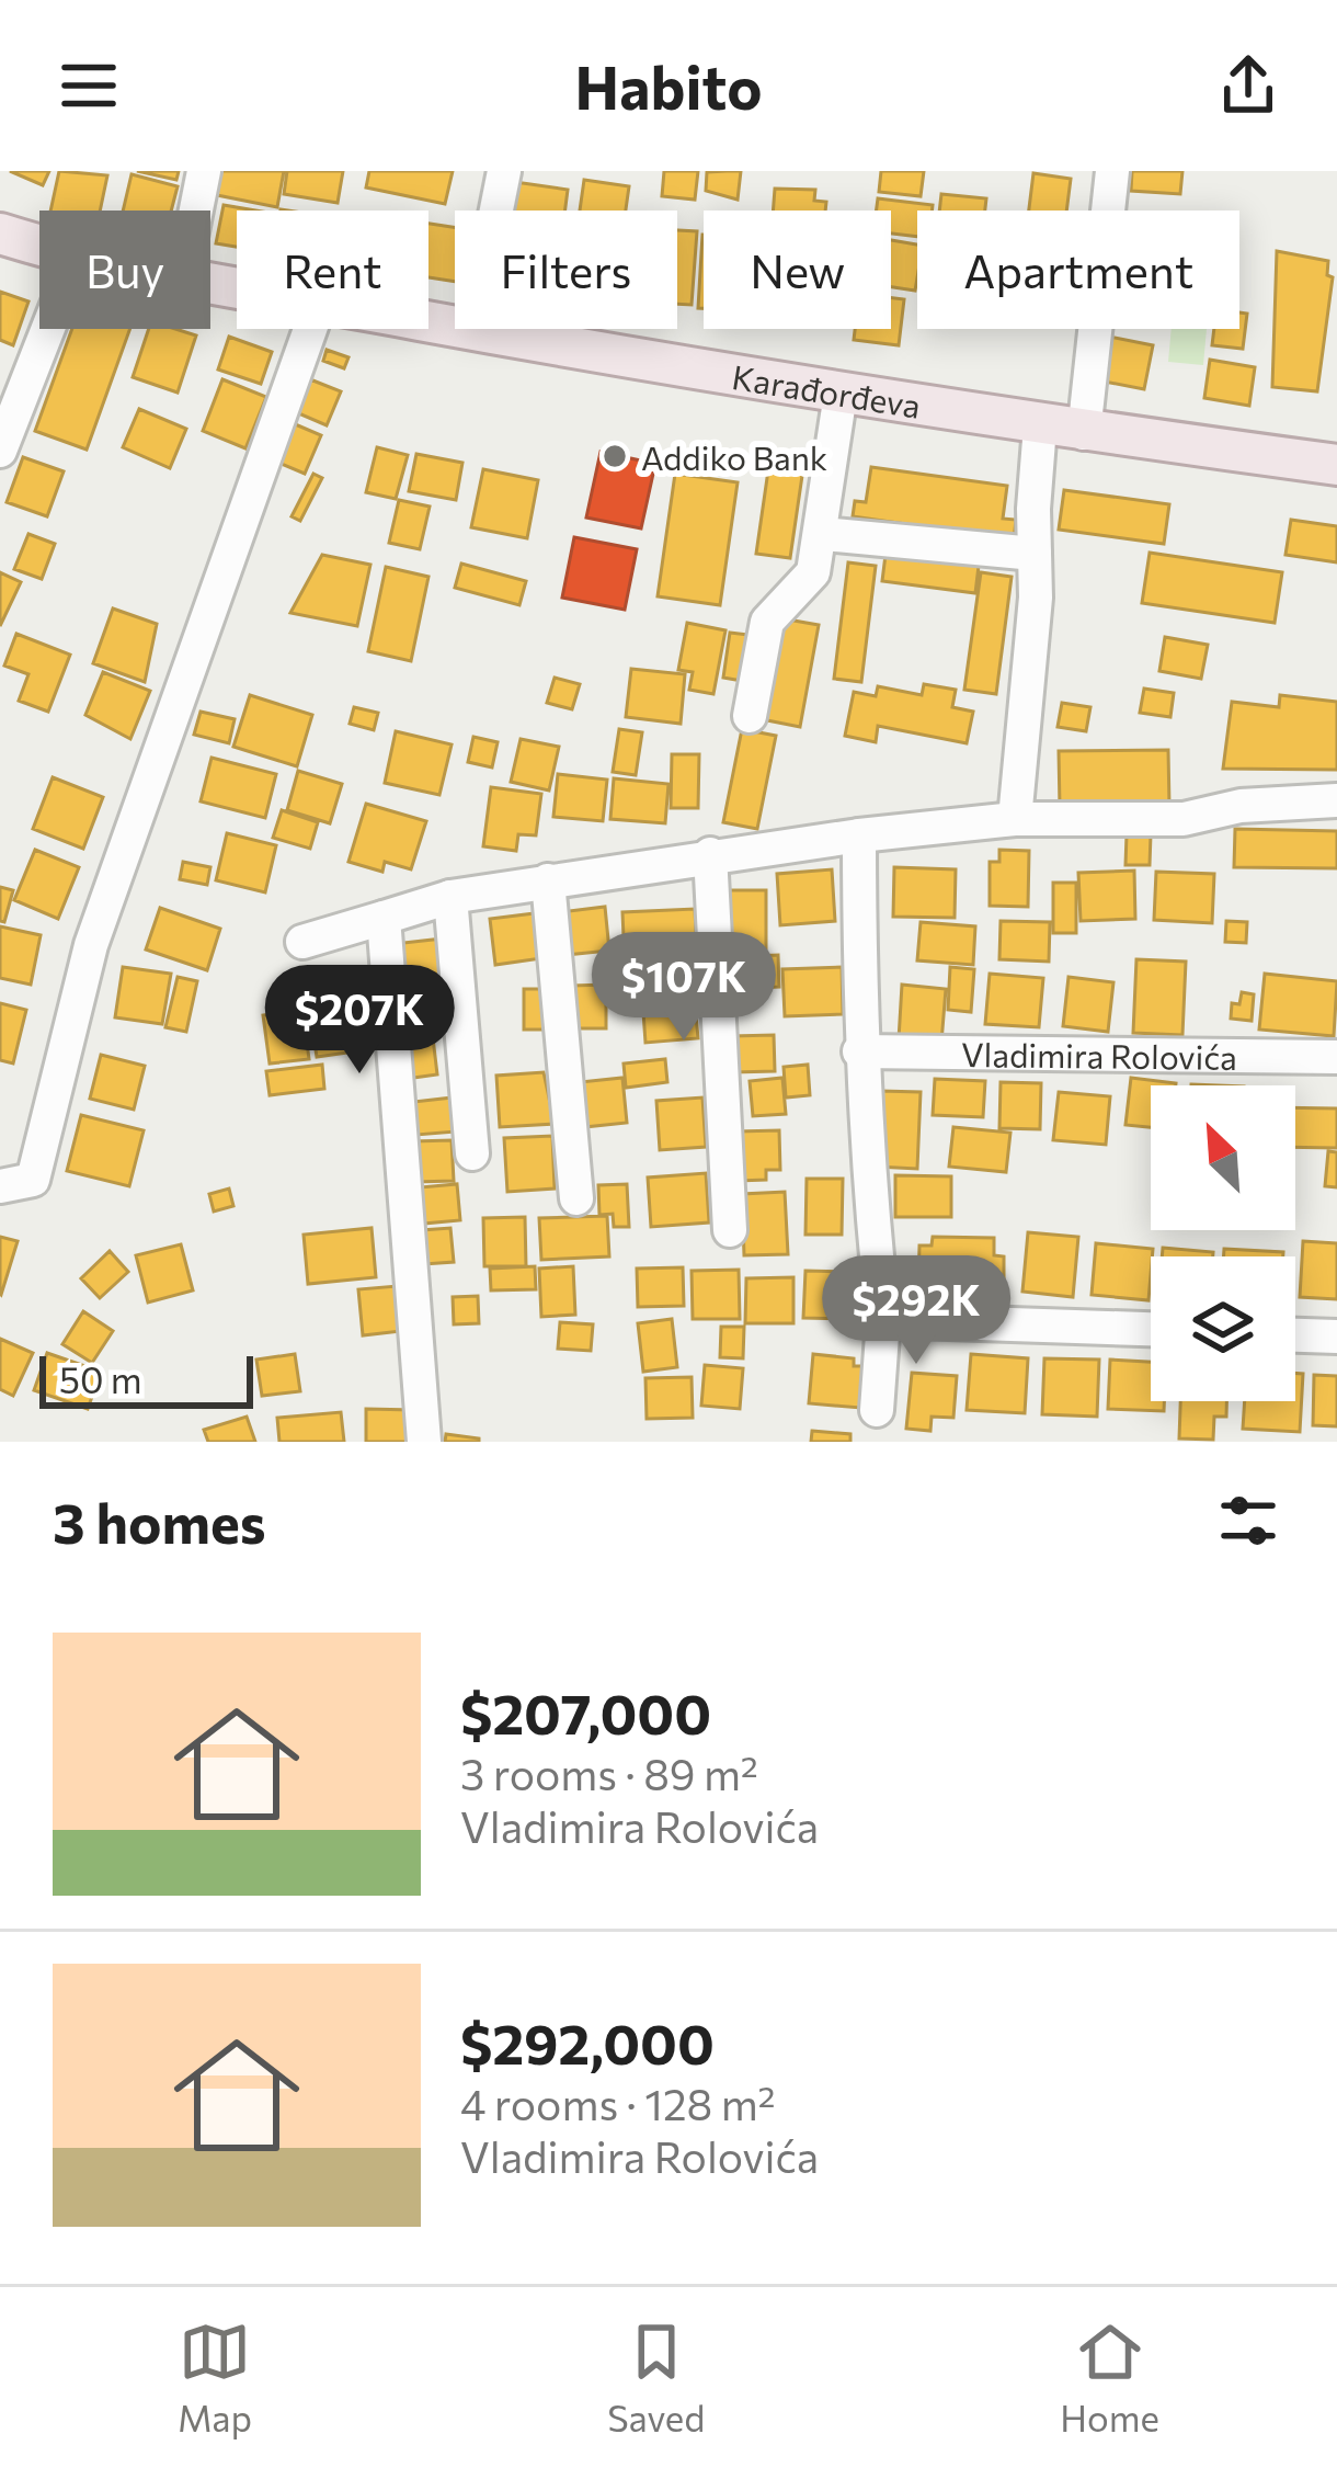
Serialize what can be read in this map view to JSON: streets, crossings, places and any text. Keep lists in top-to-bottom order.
{
  "streets": {
    "main road": ["Karađorđeva"],
    "street": ["Vladimira Rolovića"]
  },
  "places": ["Addiko Bank"],
  "scale_bar": "50 m",
  "north": "top left",
  "page": {
    "header": "Habito",
    "chip": [
      "Buy",
      "Rent",
      "Filters",
      "New",
      "Apartment"
    ],
    "price": ["$107K", "$207K", "$292K"],
    "scale": "50 m",
    "heading": "3 homes",
    "list": [
      {
        "name": "$207,000",
        "note": "3 rooms · 89 m² · Vladimira Rolovića"
      },
      {
        "name": "$292,000",
        "note": "4 rooms · 128 m² · Vladimira Rolovića"
      }
    ],
    "tabs": ["Map", "Saved", "Home"]
  }
}
